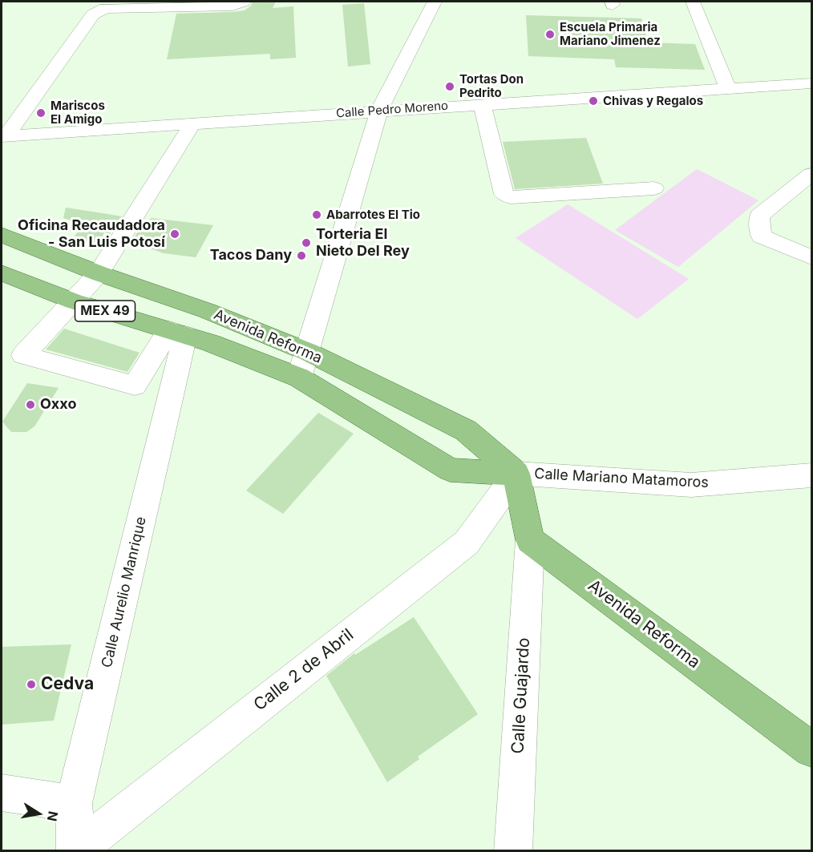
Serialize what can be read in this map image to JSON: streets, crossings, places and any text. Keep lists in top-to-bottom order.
{
  "streets": {
    "main road": ["MEX 49", "Avenida Reforma"],
    "street": [
      "Calle Pedro Moreno",
      "Calle Mariano Matamoros",
      "Calle Aurelio Manrique",
      "Calle 2 de Abril",
      "Calle Guajardo"
    ]
  },
  "crossings": [
    ["Avenida Reforma", "Calle Mariano Matamoros"],
    ["Avenida Reforma", "Calle Aurelio Manrique"],
    ["Avenida Reforma", "Calle 2 de Abril"],
    ["Avenida Reforma", "Calle Guajardo"],
    ["Calle Mariano Matamoros", "Calle 2 de Abril"],
    ["Calle Aurelio Manrique", "Calle 2 de Abril"]
  ],
  "places": [
    "Escuela Primaria Mariano Jimenez",
    "Tortas Don Pedrito",
    "Chivas y Regalos",
    "Mariscos El Amigo",
    "Abarrotes El Tio",
    "Oficina Recaudadora - San Luis Potosí",
    "Torteria El Nieto Del Rey",
    "Tacos Dany",
    "Oxxo",
    "Cedva"
  ],
  "north": "right"
}
